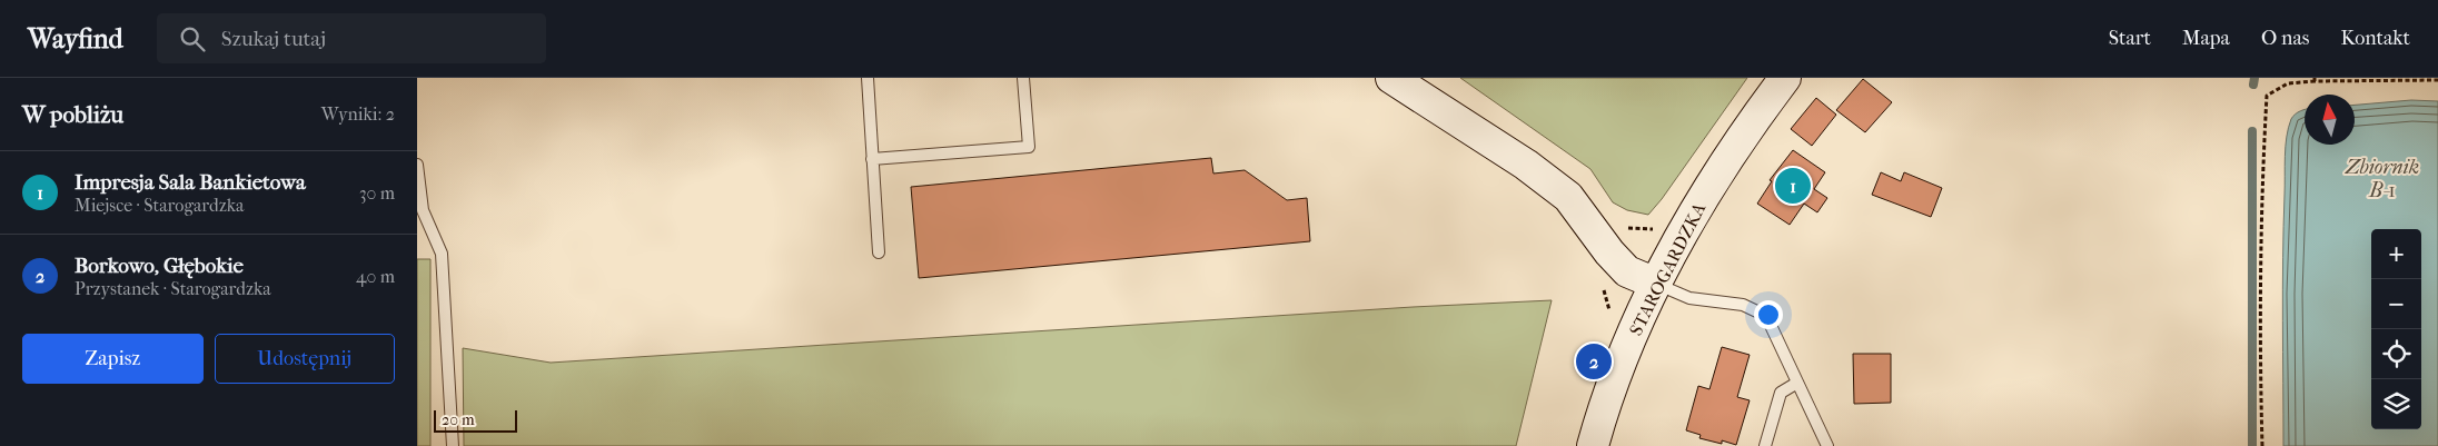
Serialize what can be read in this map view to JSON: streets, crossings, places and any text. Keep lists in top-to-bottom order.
{
  "streets": {
    "main road": ["STAROGARDZKA"]
  },
  "water": ["Zbiornik B-1"],
  "scale_bar": "20 m",
  "north": "top",
  "page": {
    "header": "Wayfind",
    "search": "Szukaj tutaj",
    "nav": [
      "Start",
      "Mapa",
      "O nas",
      "Kontakt"
    ],
    "heading": ["W pobliżu", "Wyniki: 2"],
    "list": [
      {
        "mark": "1",
        "name": "Impresja Sala Bankietowa",
        "note": "Miejsce · Starogardzka",
        "value": "30 m"
      },
      {
        "mark": "2",
        "name": "Borkowo, Głębokie",
        "note": "Przystanek · Starogardzka",
        "value": "40 m"
      }
    ],
    "pins": ["1", "2"],
    "map_buttons": ["+", "−"],
    "buttons": ["Zapisz", "Udostępnij"],
    "scale": "20 m"
  }
}
